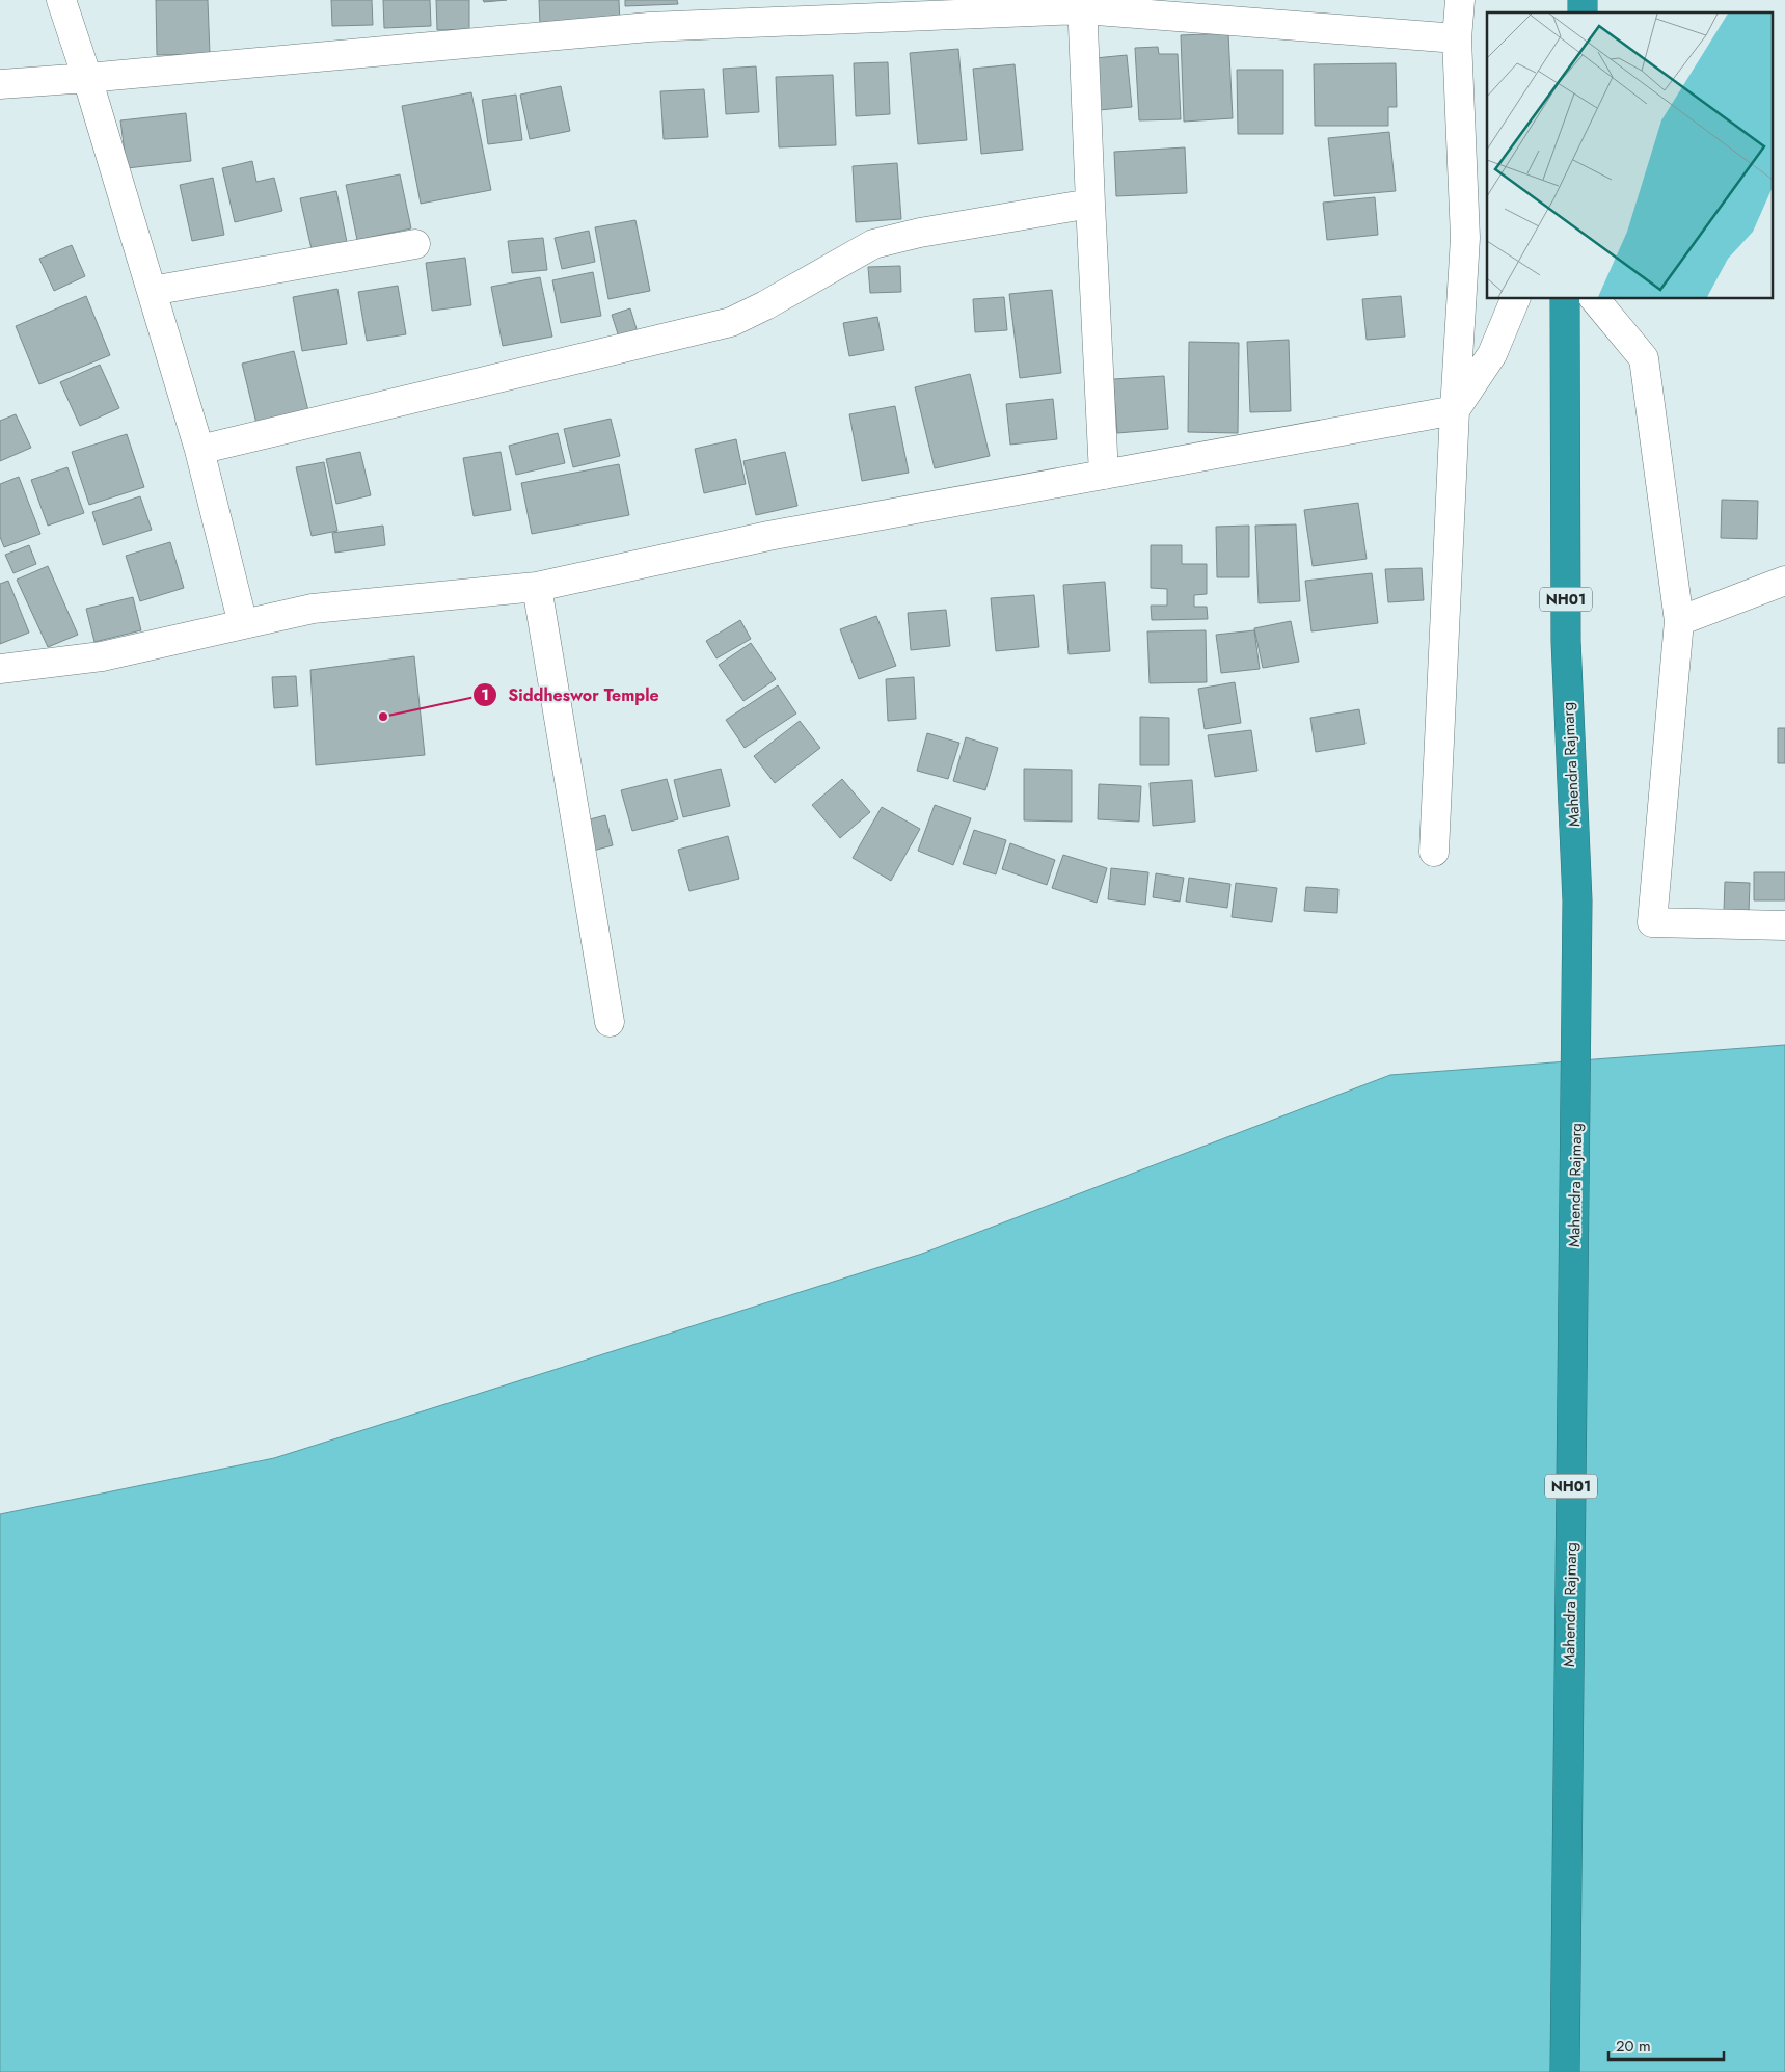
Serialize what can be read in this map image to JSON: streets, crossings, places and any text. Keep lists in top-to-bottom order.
{
  "streets": {
    "highway": ["NH01", "Mahendra Rajmarg"]
  },
  "places": ["Siddheswor Temple"],
  "scale_bar": "20 m"
}
